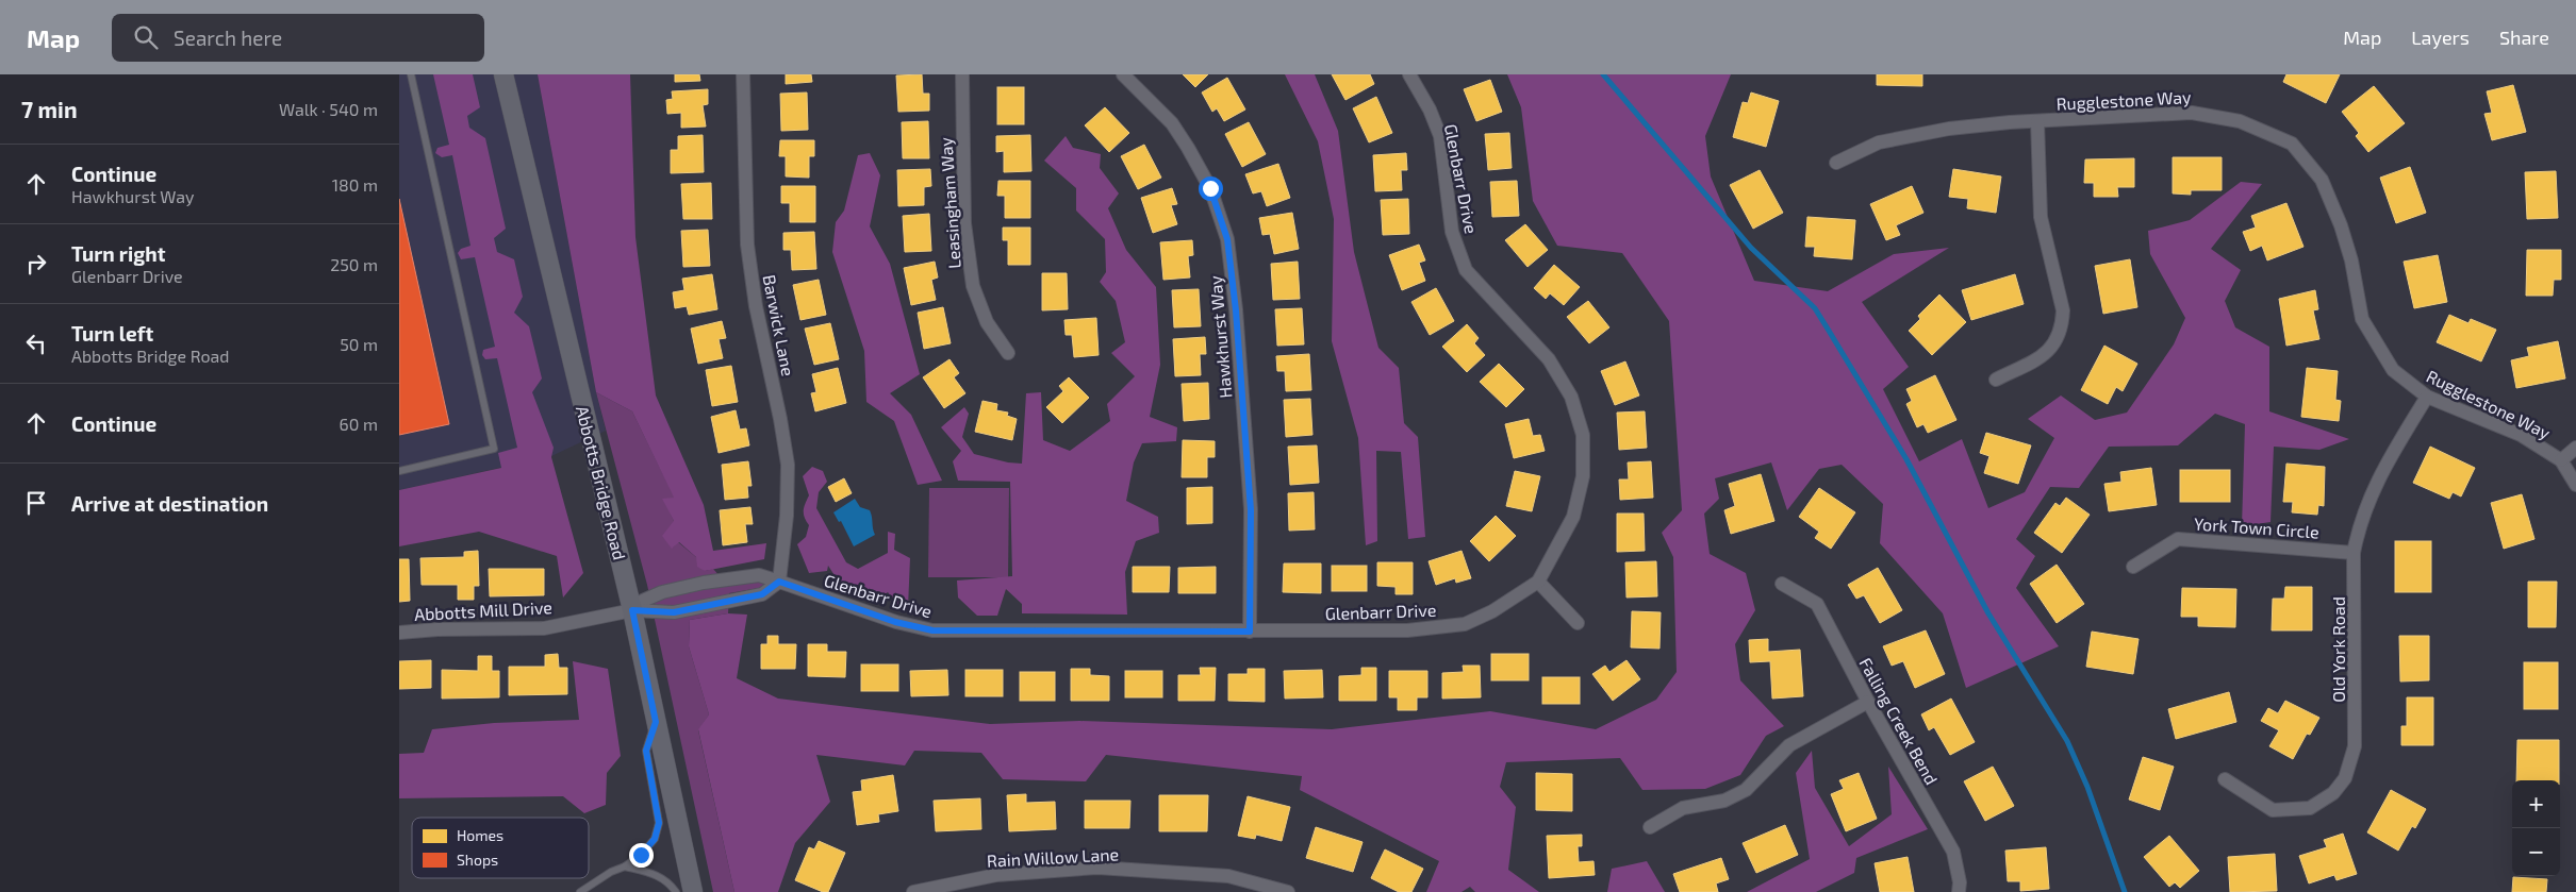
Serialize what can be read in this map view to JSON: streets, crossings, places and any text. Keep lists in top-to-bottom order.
{
  "streets": {
    "main road": ["Abbotts Bridge Road"],
    "street": [
      "Rugglestone Way",
      "Glenbarr Drive",
      "Leasingham Way",
      "Barwick Lane",
      "Hawkhurst Way",
      "York Town Circle",
      "Abbotts Mill Drive",
      "Old York Road",
      "Falling Creek Bend",
      "Rain Willow Lane"
    ]
  },
  "crossings": [
    ["Rugglestone Way", "Old York Road"],
    ["Glenbarr Drive", "Barwick Lane"],
    ["Glenbarr Drive", "Hawkhurst Way"],
    ["Glenbarr Drive", "Abbotts Bridge Road"],
    ["Glenbarr Drive", "Abbotts Mill Drive"],
    ["Abbotts Bridge Road", "Abbotts Mill Drive"],
    ["York Town Circle", "Old York Road"]
  ],
  "legend": ["Homes", "Shops"],
  "page": {
    "header": "Map",
    "search": "Search here",
    "nav": ["Map", "Layers", "Share"],
    "heading": ["7 min", "Walk · 540 m"],
    "list": [
      ["Continue", "Hawkhurst Way", "180 m"],
      ["Turn right", "Glenbarr Drive", "250 m"],
      ["Turn left", "Abbotts Bridge Road", "50 m"],
      ["Continue", "60 m"],
      "Arrive at destination"
    ],
    "map_buttons": ["+", "−"]
  }
}
